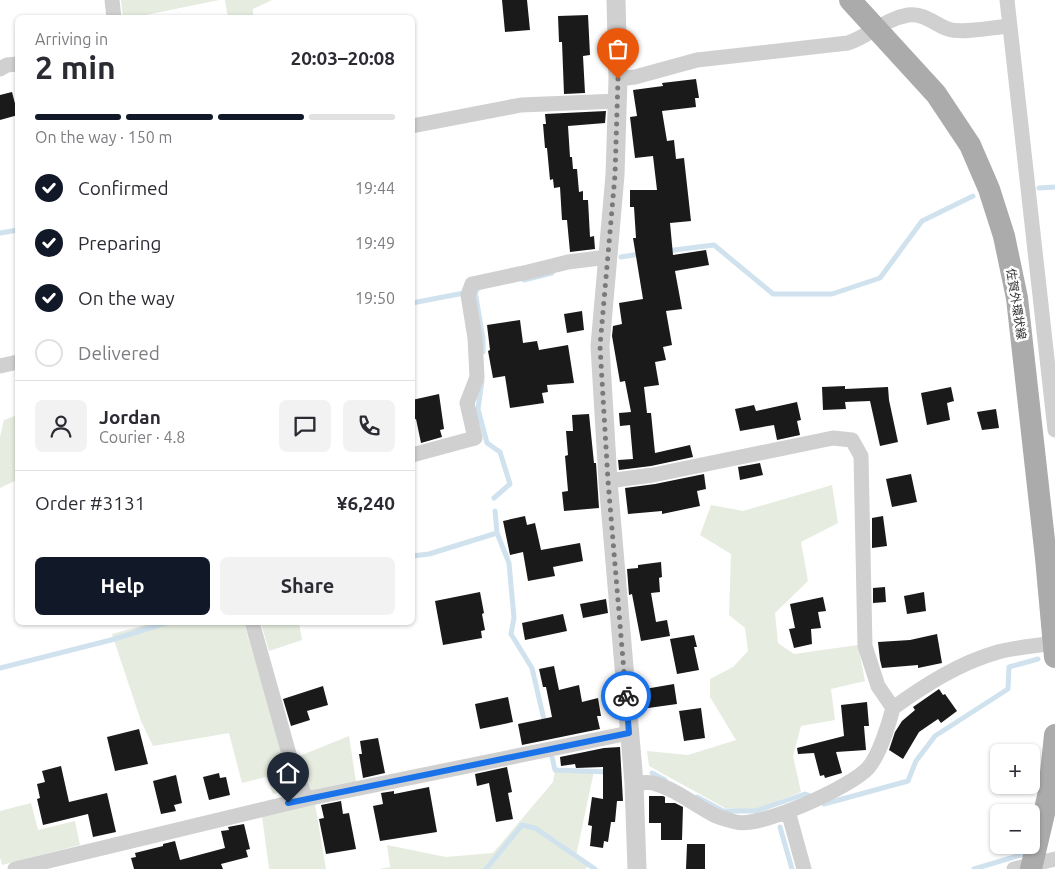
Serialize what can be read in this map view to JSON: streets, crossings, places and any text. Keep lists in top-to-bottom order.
{
  "streets": {
    "main road": ["佐賀外環状線"]
  },
  "page": {
    "heading": ["2 min", "Arriving in", "20:03–20:08"],
    "panel": [
      "Jordan",
      "Courier · 4.8",
      "Order #3131",
      "¥6,240"
    ],
    "bar": "On the way · 150 m",
    "list": [
      ["Confirmed", "19:44"],
      ["Preparing", "19:49"],
      ["On the way", "19:50"],
      "Delivered"
    ],
    "buttons": ["Help", "Share"],
    "map_buttons": ["+", "−"]
  }
}
